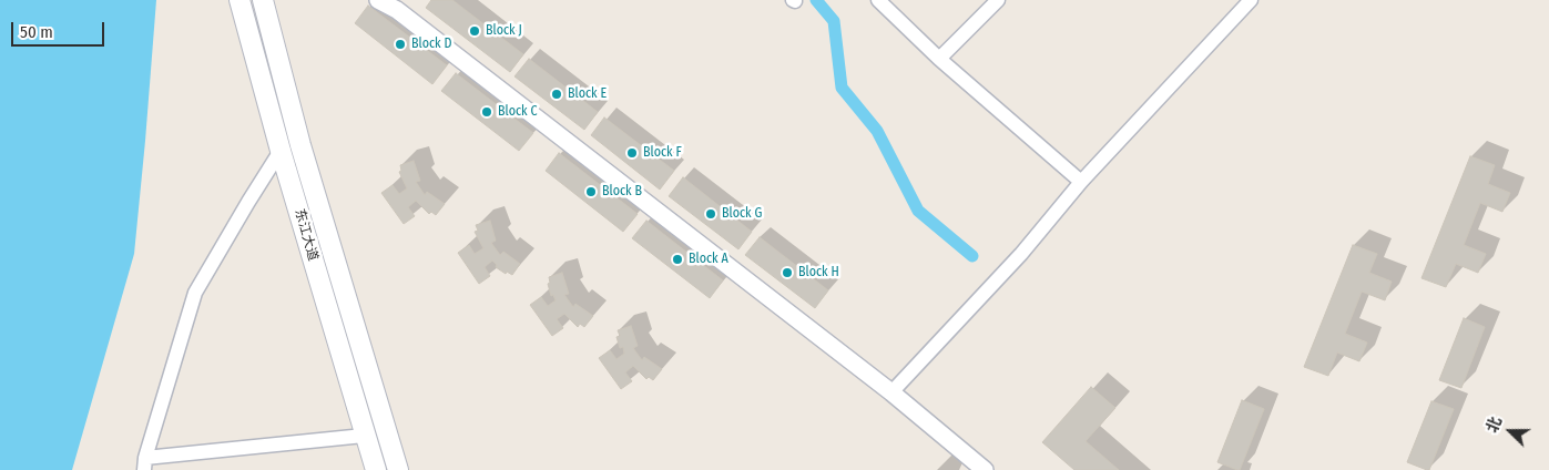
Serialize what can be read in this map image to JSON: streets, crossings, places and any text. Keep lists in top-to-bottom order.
{
  "streets": {
    "main road": ["东江大道"]
  },
  "places": [
    "Block J",
    "Block D",
    "Block E",
    "Block C",
    "Block F",
    "Block B",
    "Block G",
    "Block A",
    "Block H"
  ],
  "scale_bar": "50 m",
  "north": "left"
}
